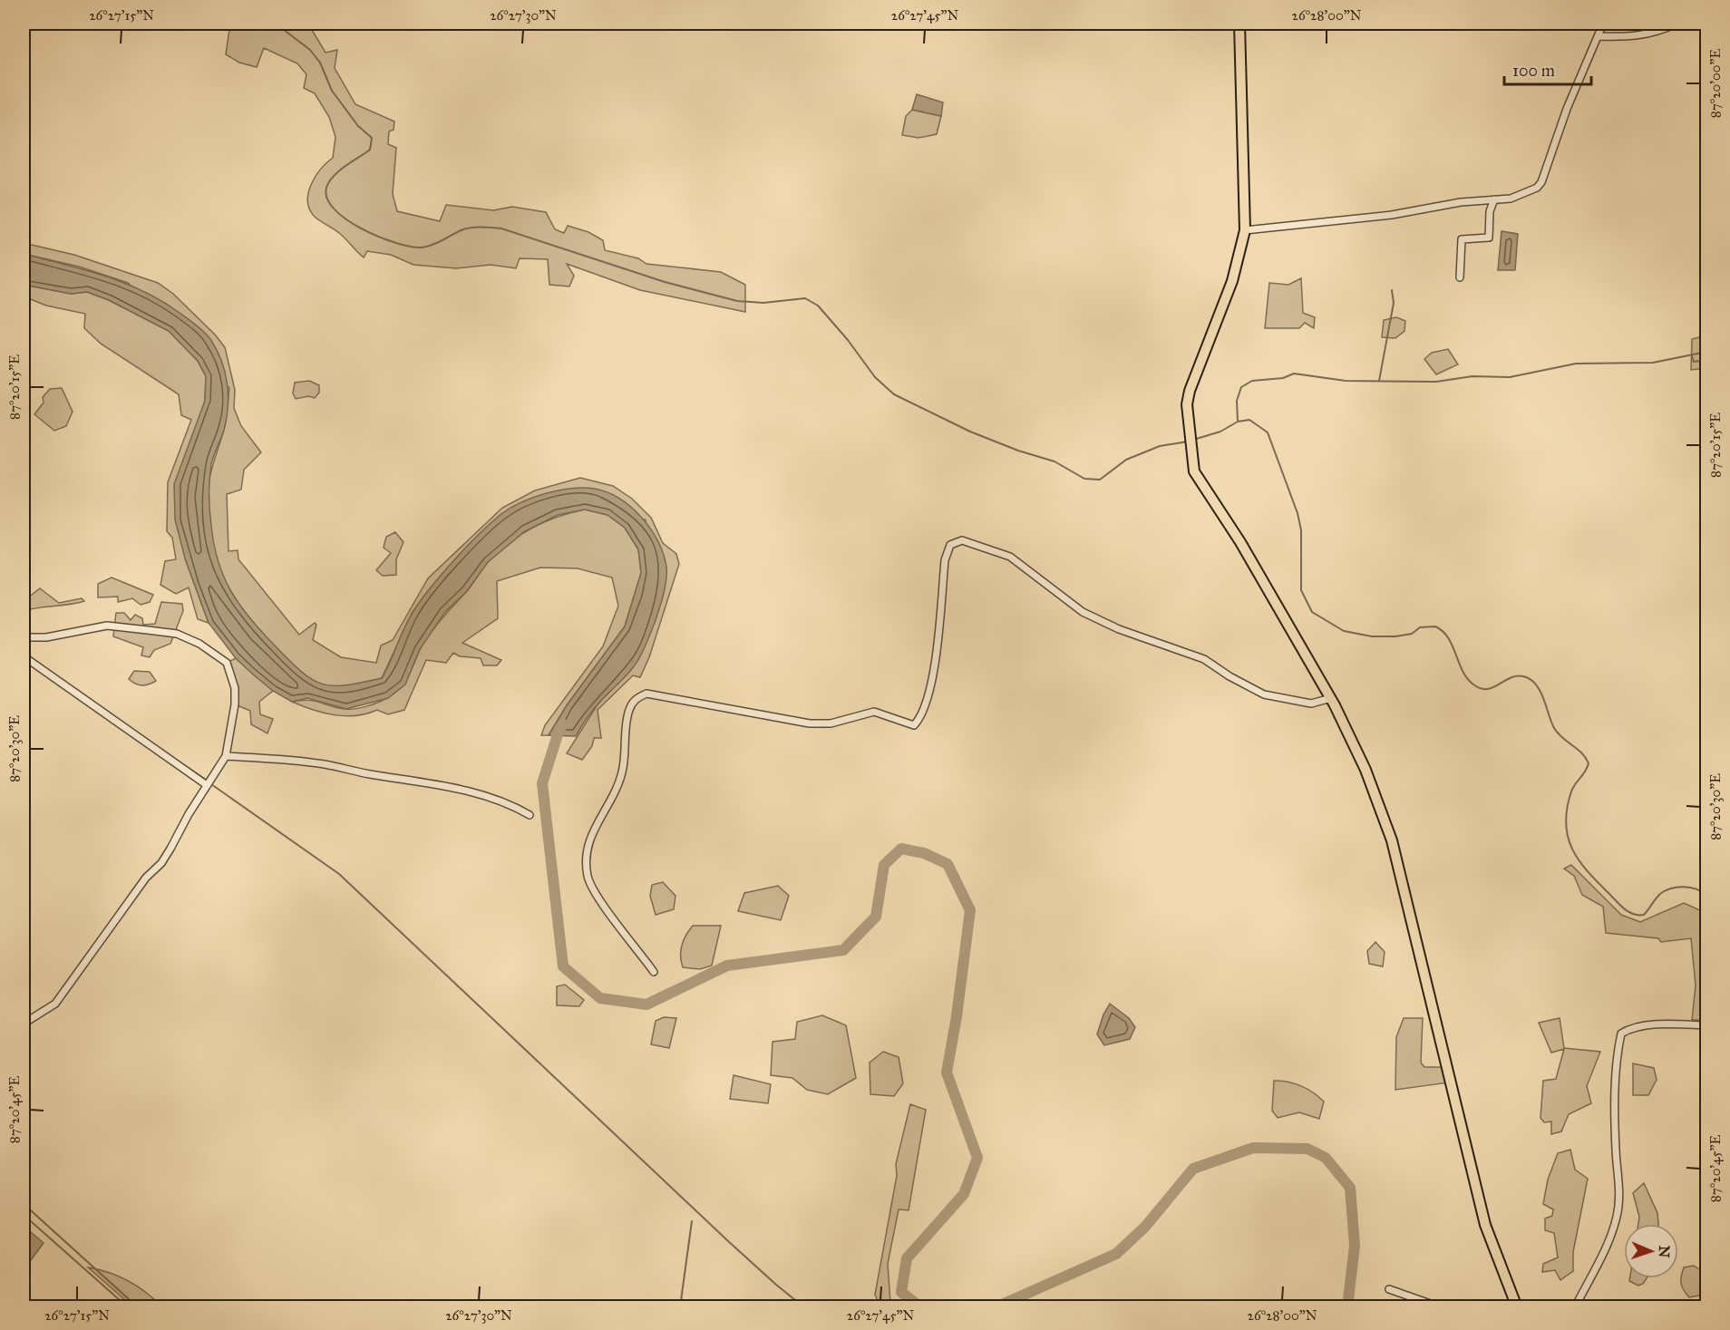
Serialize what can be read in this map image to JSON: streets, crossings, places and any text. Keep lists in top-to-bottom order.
{
  "scale_bar": "100 m",
  "north": "right",
  "coordinates": [
    "26°27'15\"N",
    "26°27'30\"N",
    "26°27'45\"N",
    "26°28'00\"N",
    "87°20'00\"E",
    "87°20'15\"E",
    "87°20'30\"E",
    "87°20'45\"E"
  ]
}
